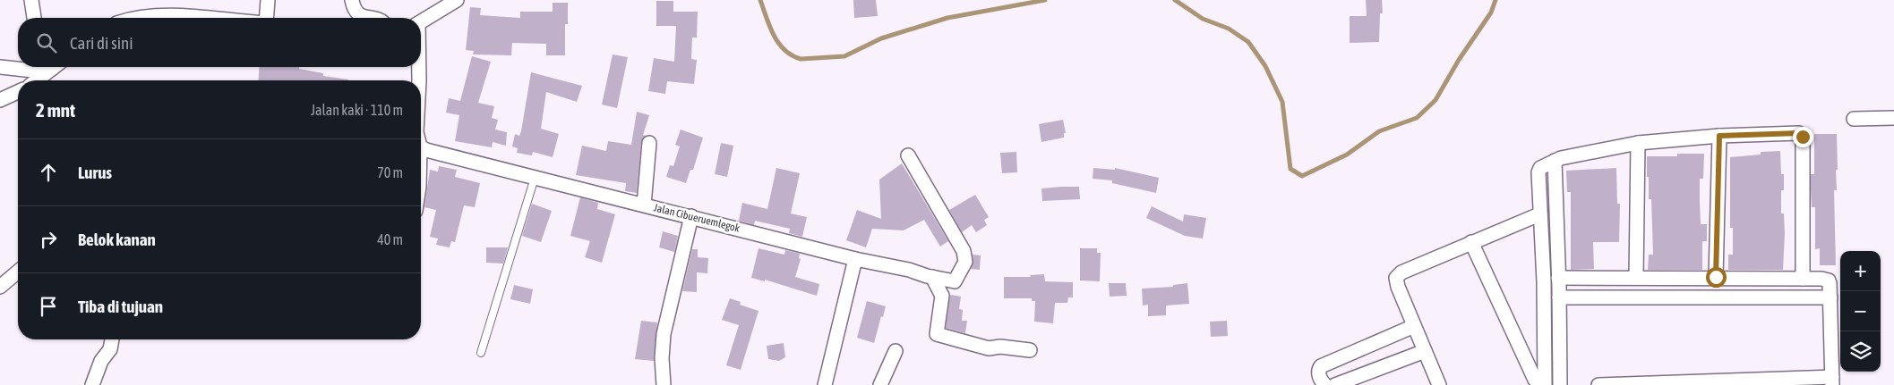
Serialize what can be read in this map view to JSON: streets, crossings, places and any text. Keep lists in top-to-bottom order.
{
  "streets": {
    "street": ["Jalan Cibueruemlegok"]
  },
  "page": {
    "search": "Cari di sini",
    "heading": ["2 mnt", "Jalan kaki · 110 m"],
    "list": [
      ["Lurus", "70 m"],
      ["Belok kanan", "40 m"],
      "Tiba di tujuan"
    ],
    "map_buttons": ["+", "−"]
  }
}
